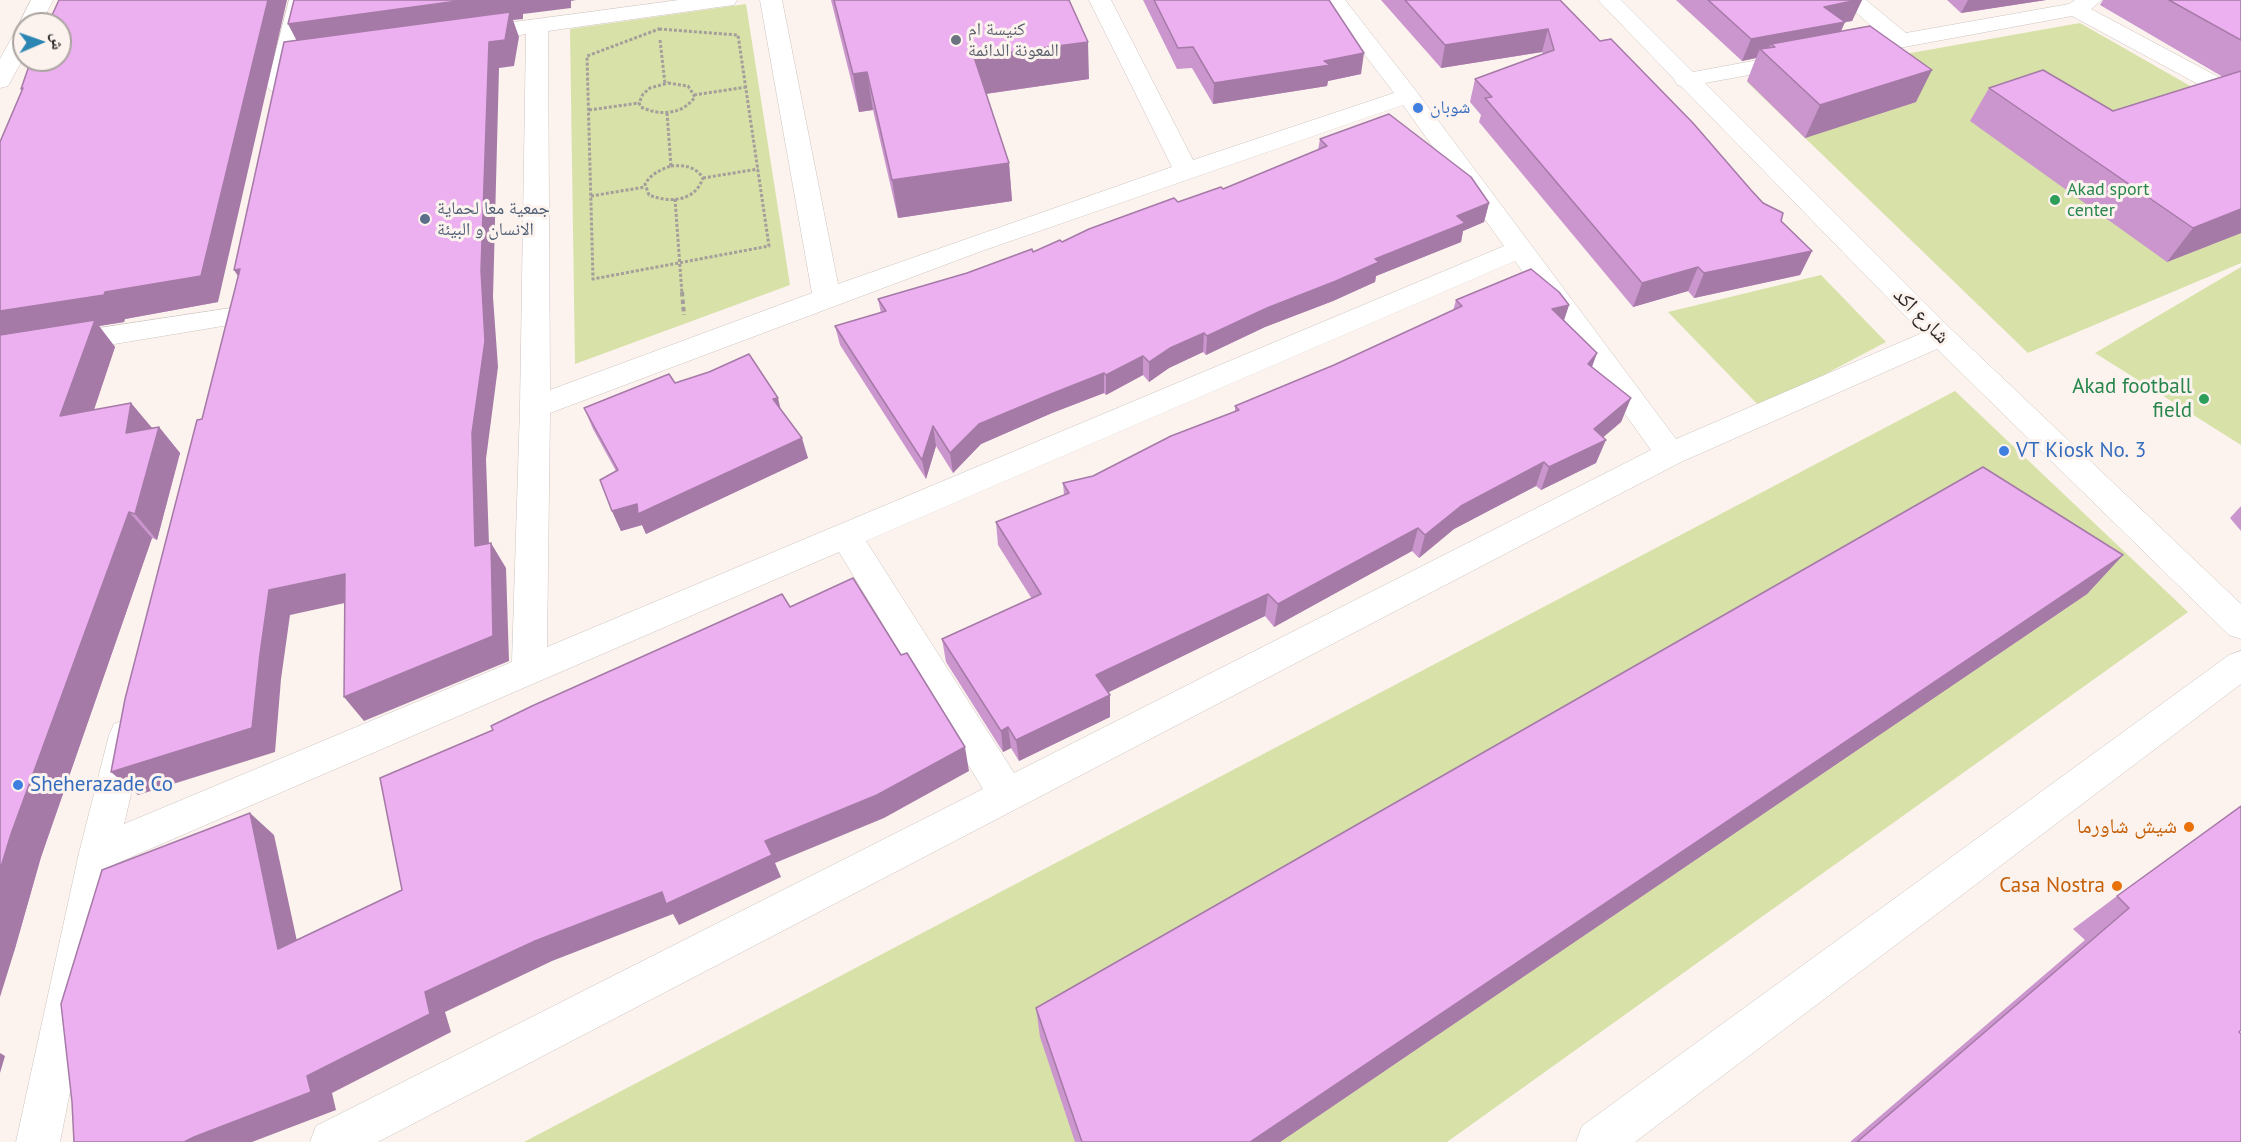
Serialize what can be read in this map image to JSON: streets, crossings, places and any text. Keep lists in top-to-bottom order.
{
  "streets": {
    "street": ["شارع اكد"]
  },
  "places": [
    "كنيسة ام المعونة الدائمة",
    "شوبان",
    "Akad sport center",
    "جمعية معا لحماية الانسان و البيئة",
    "Akad football field",
    "VT Kiosk No. 3",
    "Sheherazade Co",
    "شيش شاورما",
    "Casa Nostra"
  ],
  "north": "right"
}
